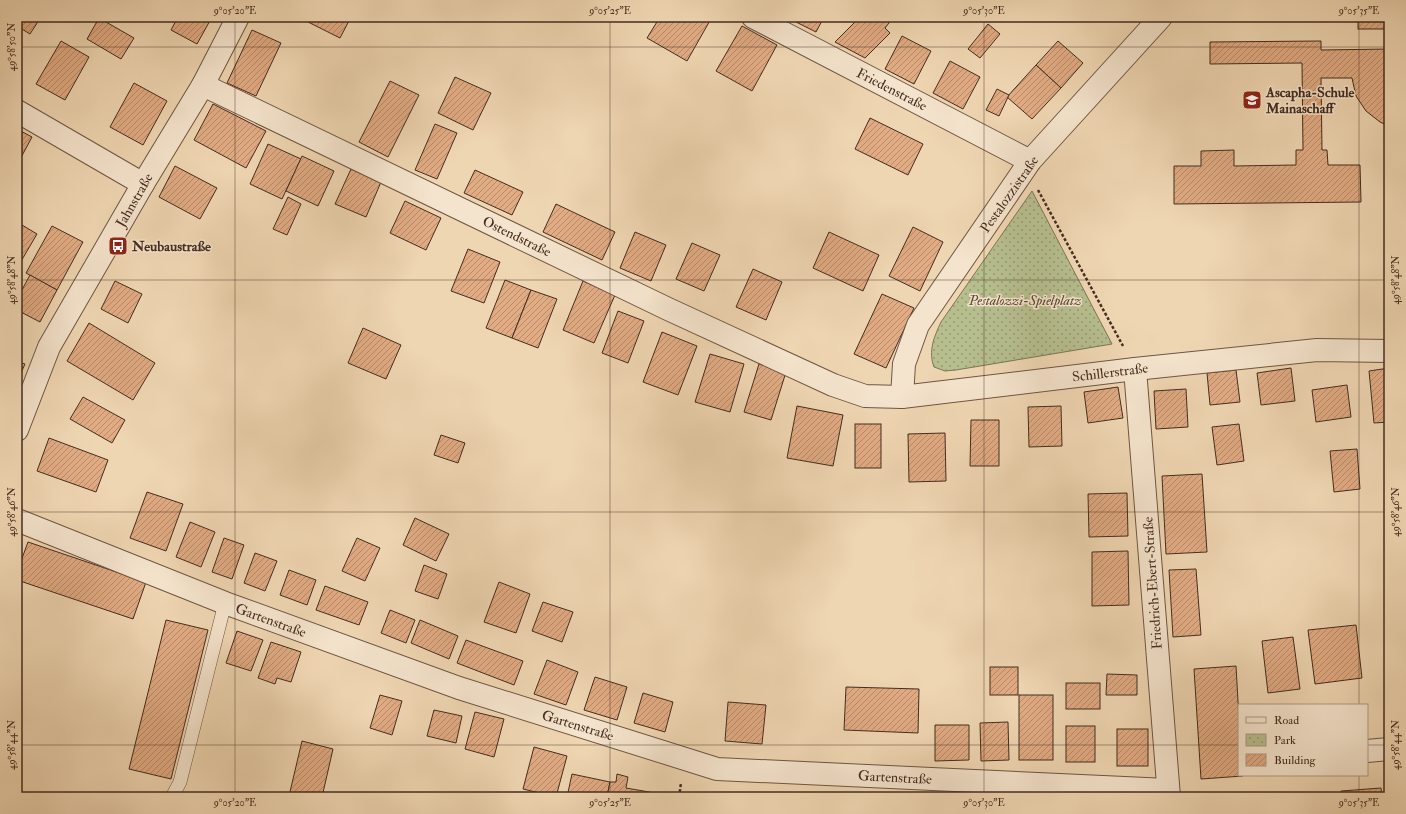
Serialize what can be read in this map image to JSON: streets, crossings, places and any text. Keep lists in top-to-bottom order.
{
  "streets": {
    "street": [
      "Friedenstraße",
      "Pestalozzistraße",
      "Jahnstraße",
      "Ostendstraße",
      "Schillerstraße",
      "Friedrich-Ebert-Straße",
      "Gartenstraße"
    ]
  },
  "crossings": [
    ["Friedenstraße", "Pestalozzistraße"],
    ["Pestalozzistraße", "Schillerstraße"],
    ["Jahnstraße", "Ostendstraße"],
    ["Ostendstraße", "Schillerstraße"],
    ["Schillerstraße", "Friedrich-Ebert-Straße"],
    ["Friedrich-Ebert-Straße", "Gartenstraße"]
  ],
  "parks": ["Pestalozzi-Spielplatz"],
  "places": {
    "school or university": ["Ascapha-Schule Mainaschaff"],
    "bus stop": ["Neubaustraße"]
  },
  "legend": ["Road", "Park", "Building"],
  "coordinates": [
    "9°05'20\"E",
    "9°05'25\"E",
    "9°05'30\"E",
    "9°05'35\"E",
    "49°58'50\"N",
    "49°58'48\"N",
    "49°58'46\"N",
    "49°58'44\"N"
  ]
}
